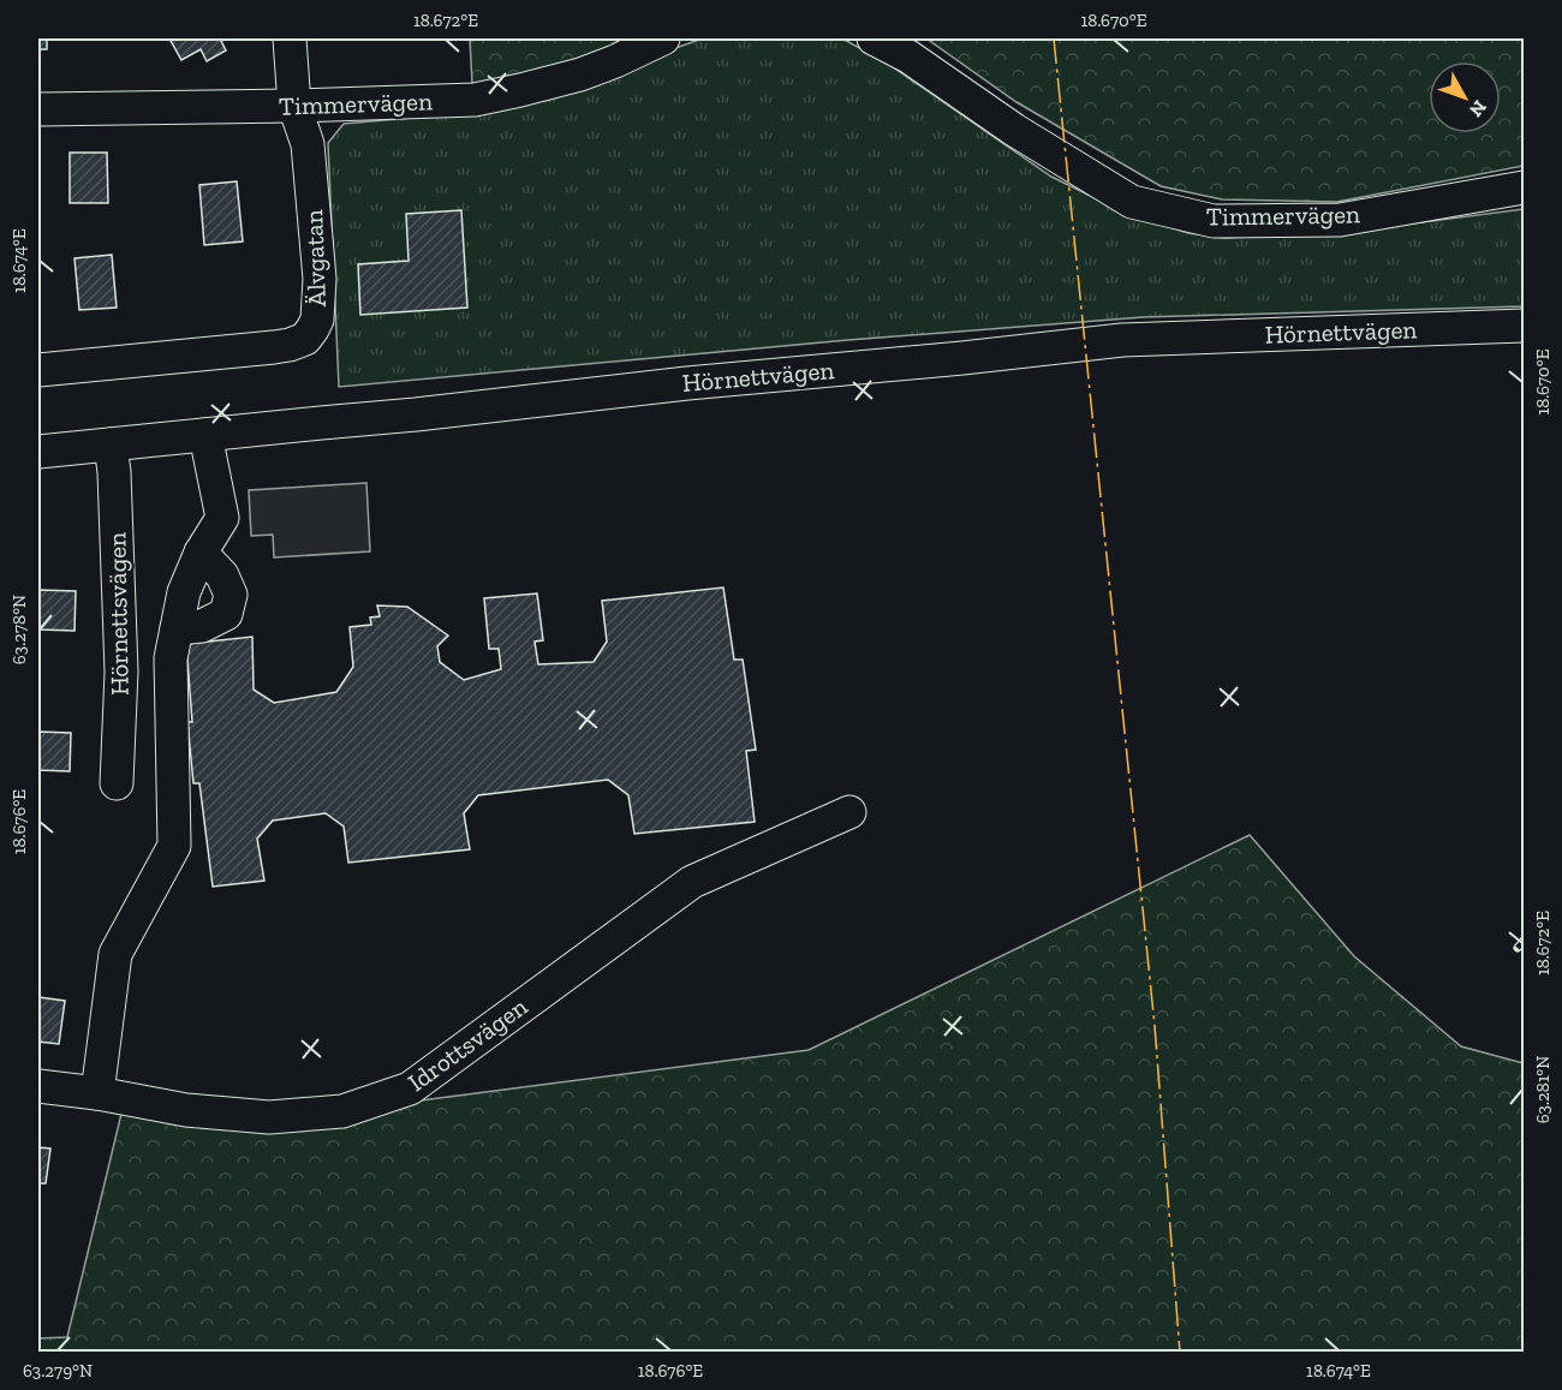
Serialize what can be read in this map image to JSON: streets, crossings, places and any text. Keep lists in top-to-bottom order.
{
  "streets": {
    "street": [
      "Timmervägen",
      "Älvgatan",
      "Hörnettvägen",
      "Hörnettsvägen",
      "Idrottsvägen"
    ]
  },
  "crossings": [
    ["Timmervägen", "Älvgatan"],
    ["Hörnettvägen", "Hörnettsvägen"]
  ],
  "north": "bottom right",
  "coordinates": [
    "18.672°E",
    "18.670°E",
    "18.674°E",
    "63.278°N",
    "18.676°E",
    "63.281°N",
    "63.279°N"
  ]
}
